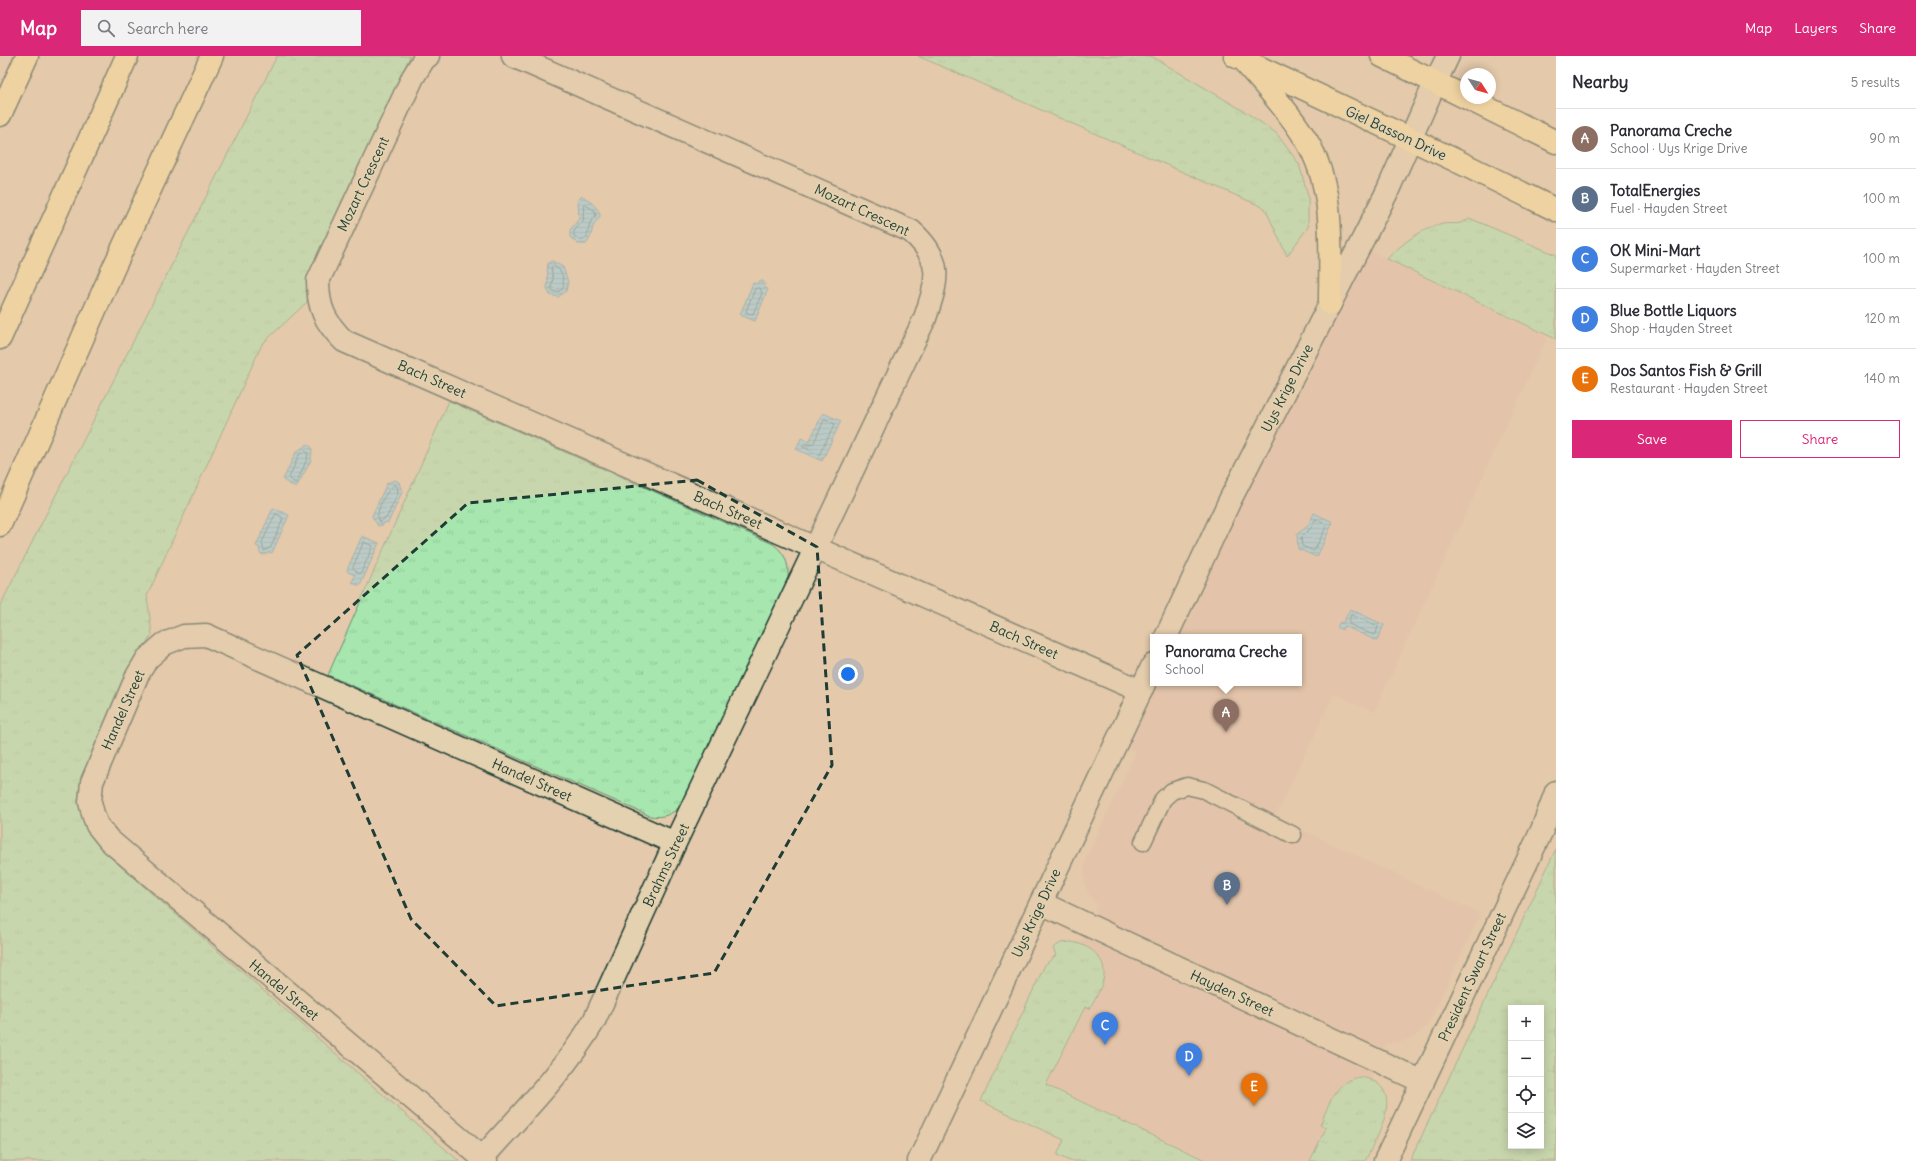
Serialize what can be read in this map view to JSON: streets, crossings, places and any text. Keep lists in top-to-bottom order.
{
  "streets": {
    "main road": ["Giel Basson Drive"],
    "street": [
      "Mozart Crescent",
      "Bach Street",
      "Uys Krige Drive",
      "Handel Street",
      "Brahms Street",
      "President Swart Street",
      "Hayden Street"
    ]
  },
  "crossings": [
    ["Giel Basson Drive", "Uys Krige Drive"],
    ["Mozart Crescent", "Bach Street"],
    ["Mozart Crescent", "Brahms Street"],
    ["Bach Street", "Uys Krige Drive"],
    ["Bach Street", "Brahms Street"],
    ["Uys Krige Drive", "Hayden Street"],
    ["Handel Street", "Brahms Street"],
    ["President Swart Street", "Hayden Street"]
  ],
  "north": "bottom right",
  "page": {
    "header": "Map",
    "search": "Search here",
    "nav": ["Map", "Layers", "Share"],
    "heading": ["Nearby", "5 results"],
    "list": [
      {
        "mark": "A",
        "name": "Panorama Creche",
        "note": "School · Uys Krige Drive",
        "value": "90 m"
      },
      {
        "mark": "B",
        "name": "TotalEnergies",
        "note": "Fuel · Hayden Street",
        "value": "100 m"
      },
      {
        "mark": "C",
        "name": "OK Mini-Mart",
        "note": "Supermarket · Hayden Street",
        "value": "100 m"
      },
      {
        "mark": "D",
        "name": "Blue Bottle Liquors",
        "note": "Shop · Hayden Street",
        "value": "120 m"
      },
      {
        "mark": "E",
        "name": "Dos Santos Fish & Grill",
        "note": "Restaurant · Hayden Street",
        "value": "140 m"
      }
    ],
    "buttons": ["Save", "Share"],
    "popup": ["Panorama Creche", "School"],
    "pins": [
      "A",
      "B",
      "C",
      "D",
      "E"
    ],
    "map_buttons": ["+", "−"]
  }
}
